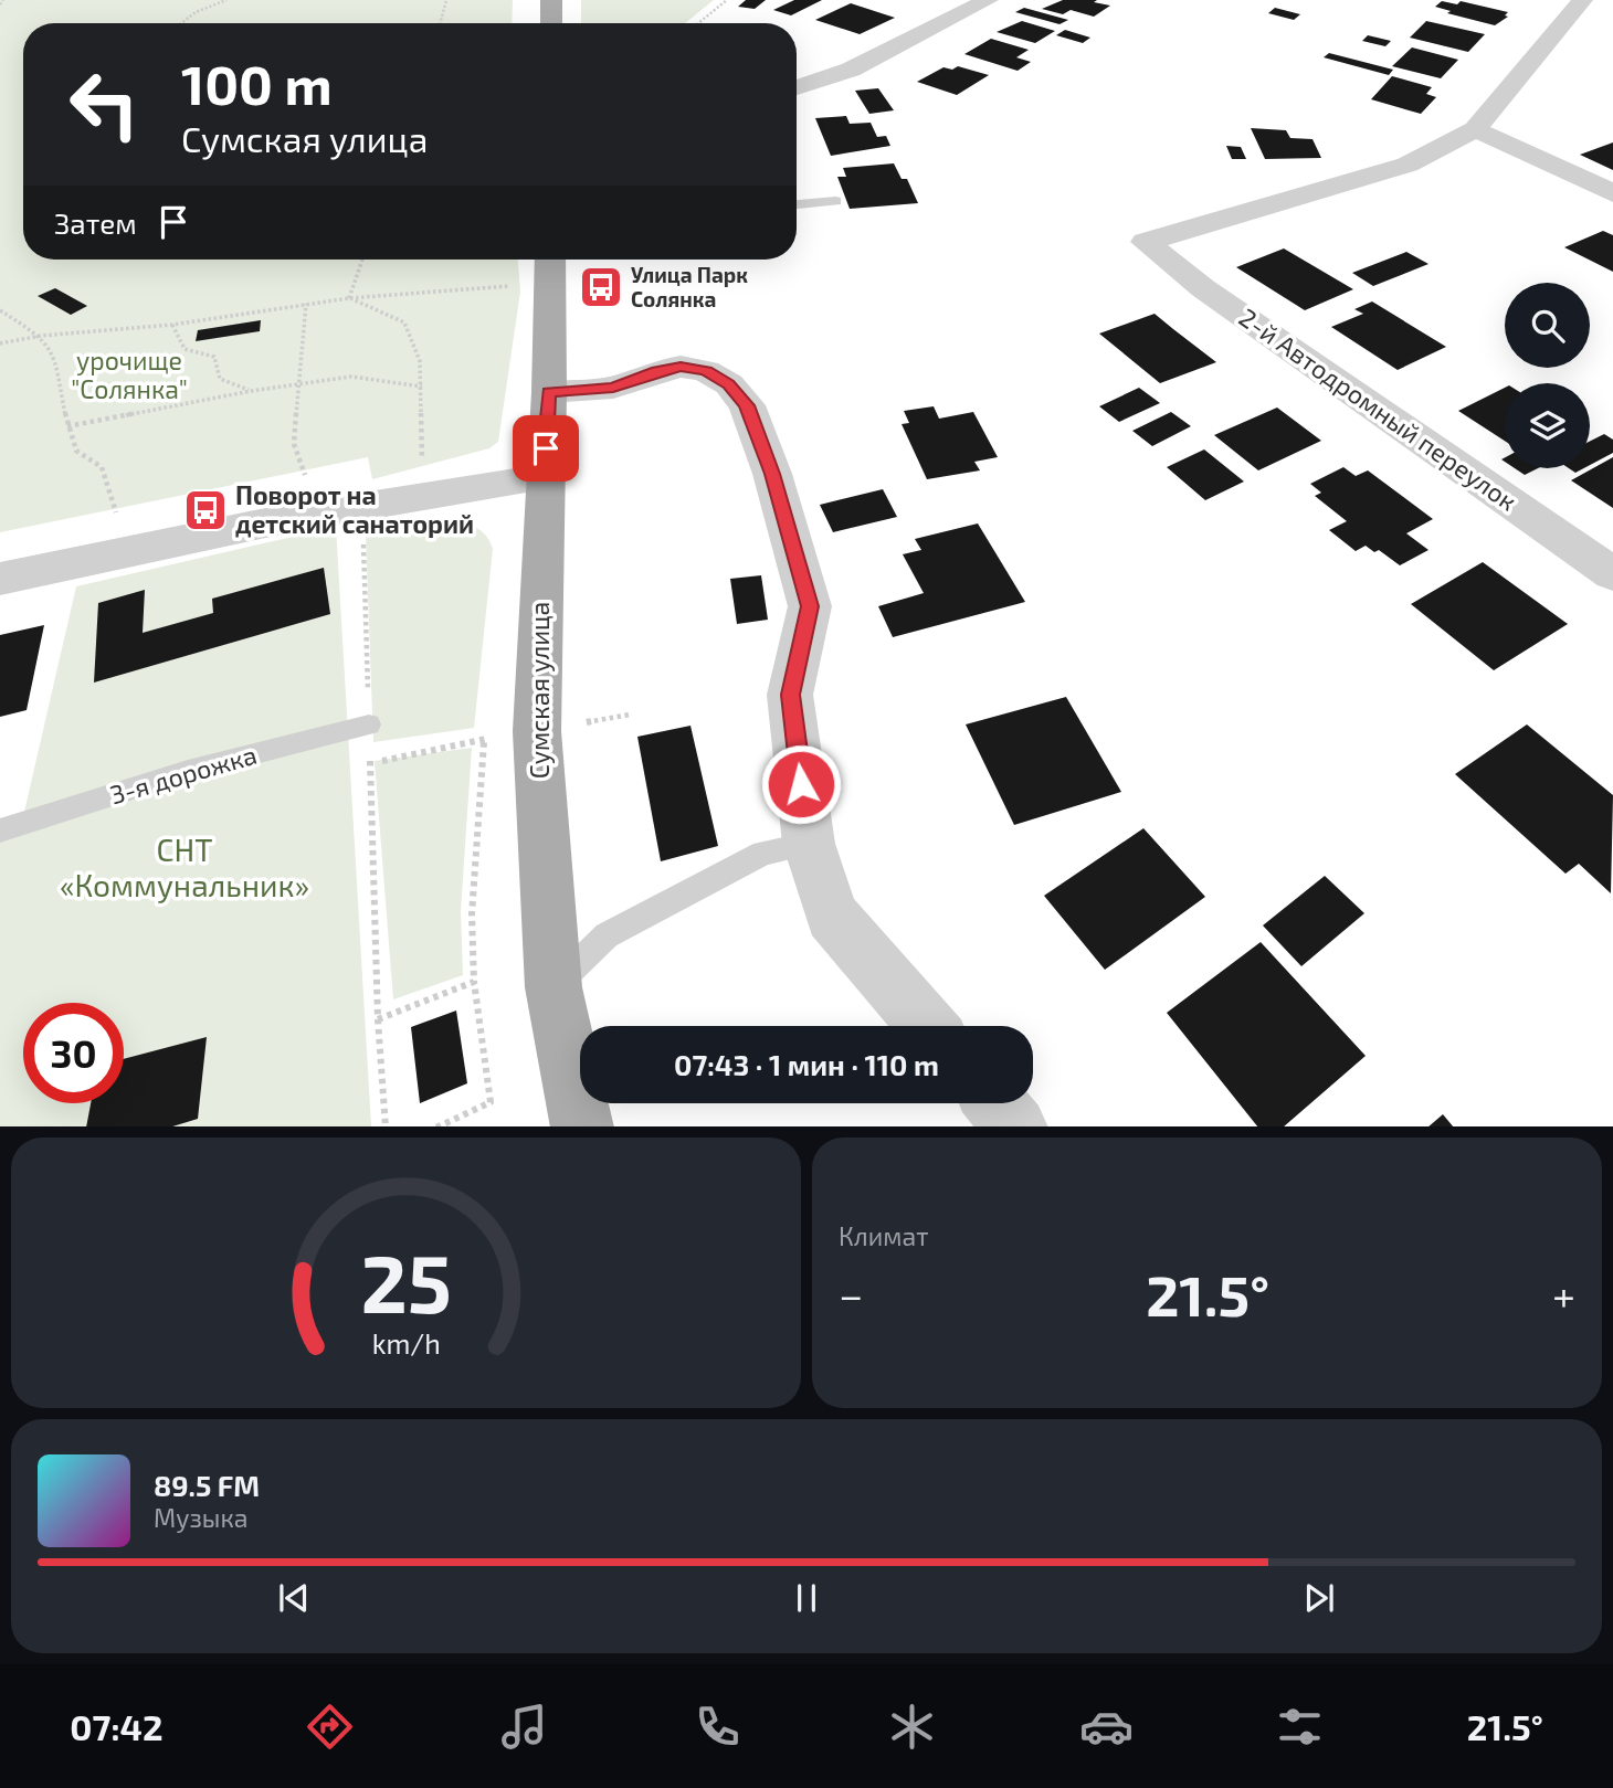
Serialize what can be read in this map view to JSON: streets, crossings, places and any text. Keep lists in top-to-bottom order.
{
  "streets": {
    "main road": ["Сумская улица"],
    "street": ["2-й Автодромный переулок"],
    "lane": ["3-я дорожка"]
  },
  "parks": ["урочище \"Солянка\"", "СНТ «Коммунальник»"],
  "places": {
    "bus stop": ["Улица Парк Солянка", "Поворот на детский санаторий"]
  },
  "page": {
    "turn": ["100 m", "Сумская улица"],
    "then": "Затем",
    "limit": "30",
    "trip": "07:43 · 1 мин · 110 m",
    "tile": "Климат",
    "heat": ["−", "21.5°", "+"],
    "song": ["89.5 FM", "Музыка"],
    "tabs": ["07:42", "21.5°"],
    "gauge": ["25", "km/h"]
  }
}
